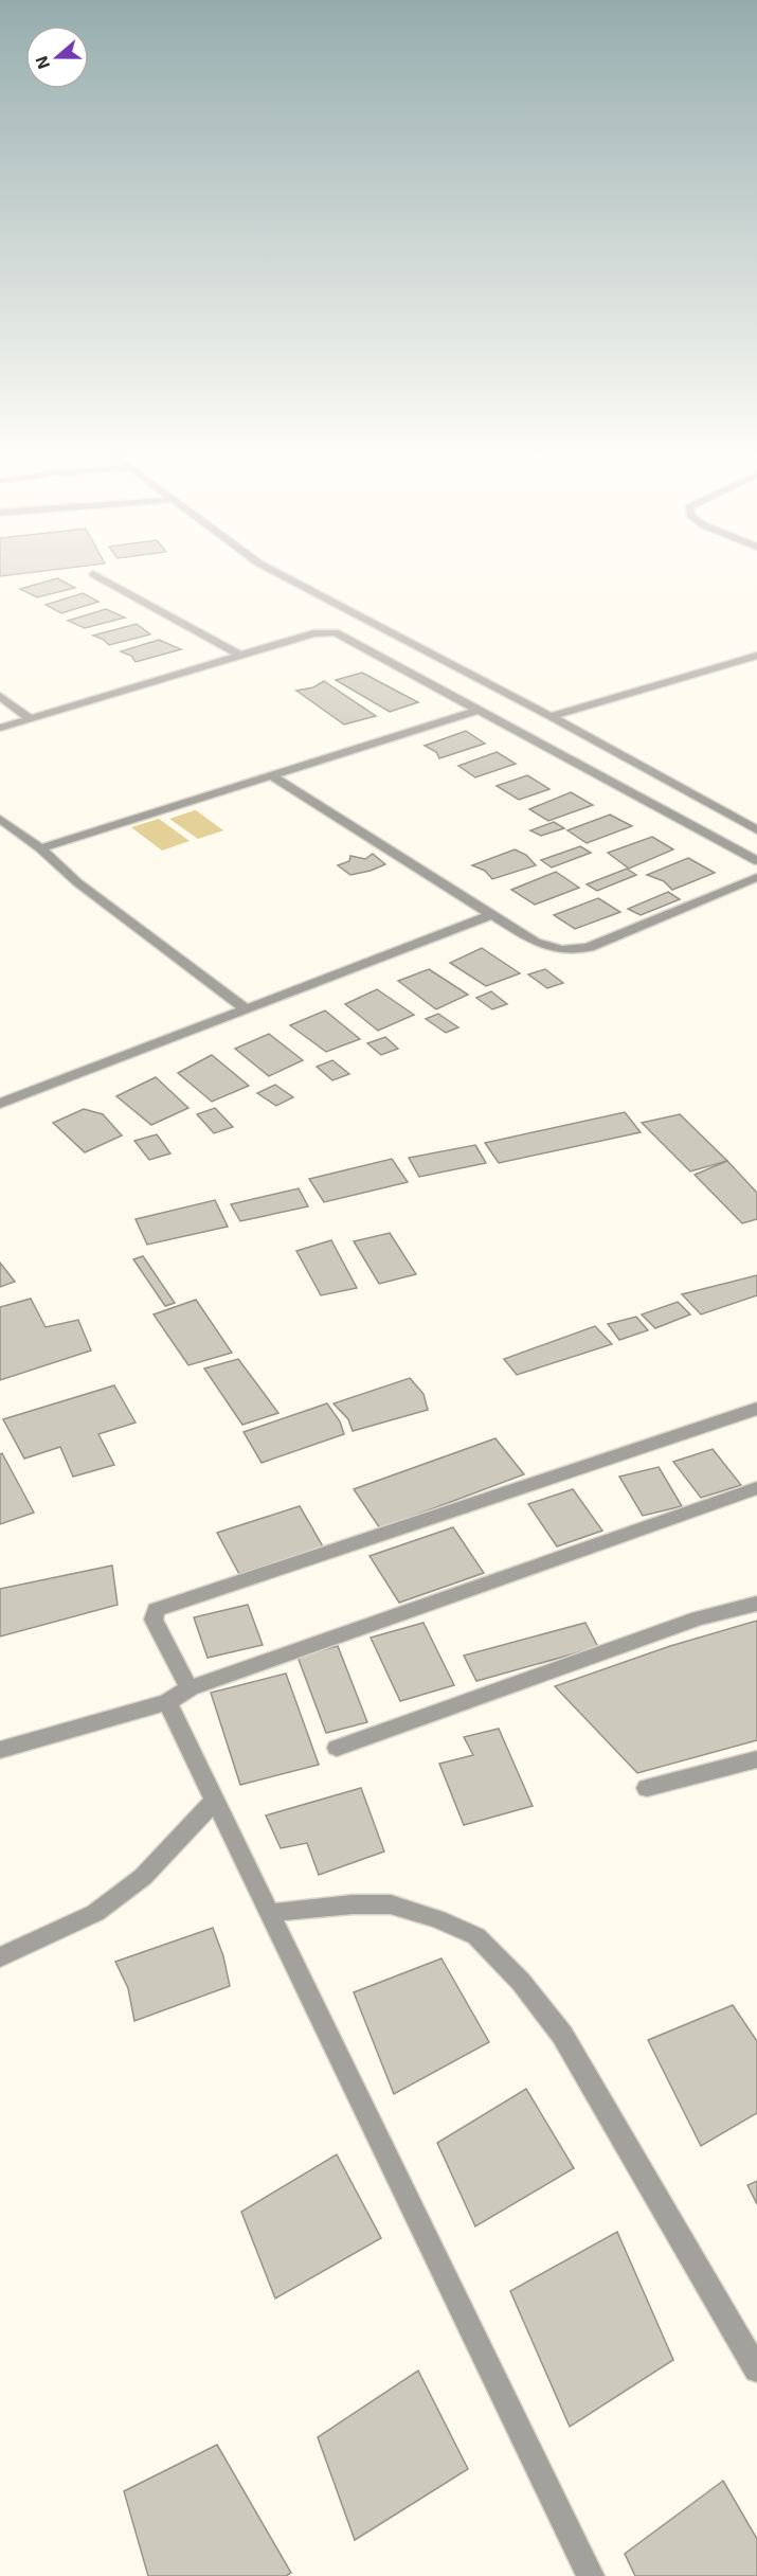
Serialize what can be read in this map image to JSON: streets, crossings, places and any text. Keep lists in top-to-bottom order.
{
  "north": "left"
}
